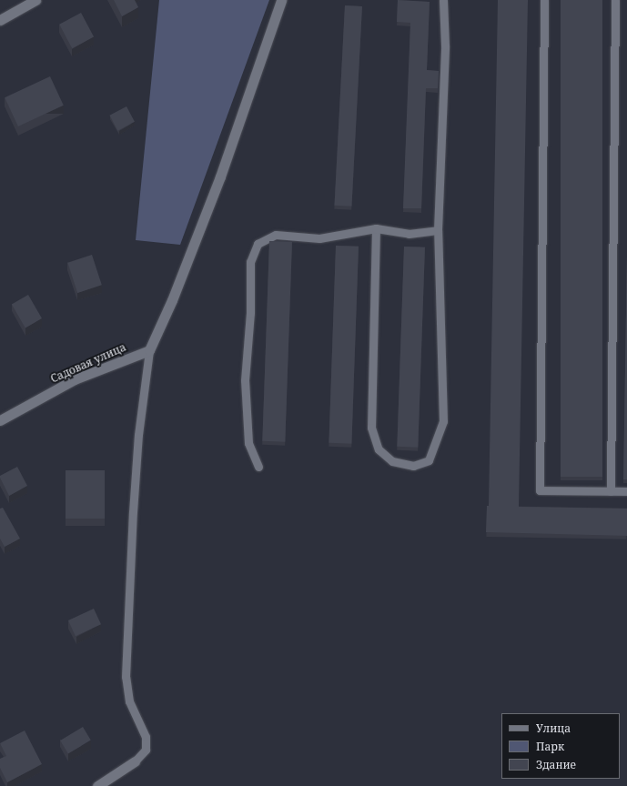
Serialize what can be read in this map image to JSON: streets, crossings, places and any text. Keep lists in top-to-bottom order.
{
  "streets": {
    "street": ["Садовая улица"]
  },
  "legend": ["Улица", "Парк", "Здание"]
}
